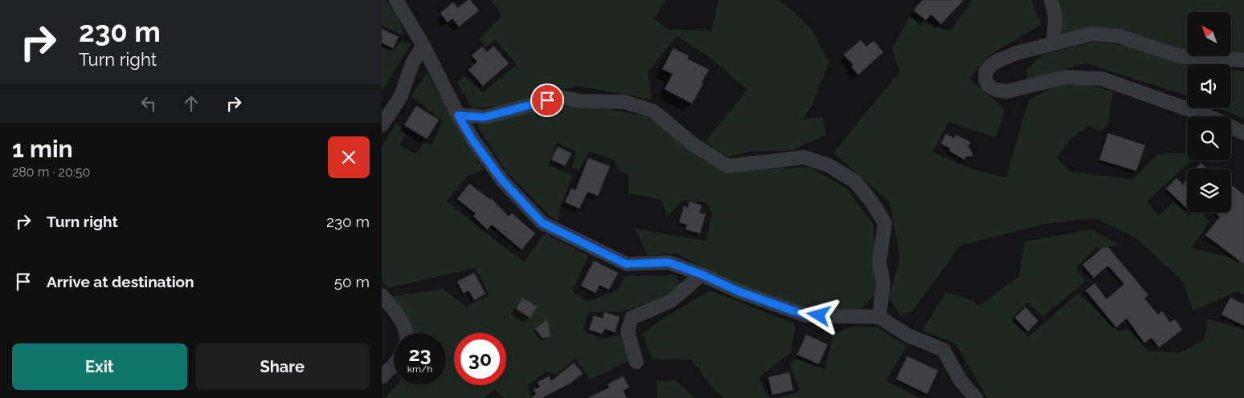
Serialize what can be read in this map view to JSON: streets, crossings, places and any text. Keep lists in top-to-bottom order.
{
  "north": "top left",
  "page": {
    "turn": ["230 m", "Turn right"],
    "heading": ["1 min", "280 m · 20:50"],
    "list": [
      {
        "name": "Turn right",
        "value": "230 m"
      },
      {
        "name": "Arrive at destination",
        "value": "50 m"
      }
    ],
    "speed": "23 km/h",
    "limit": "30",
    "buttons": ["Exit", "Share"]
  }
}
